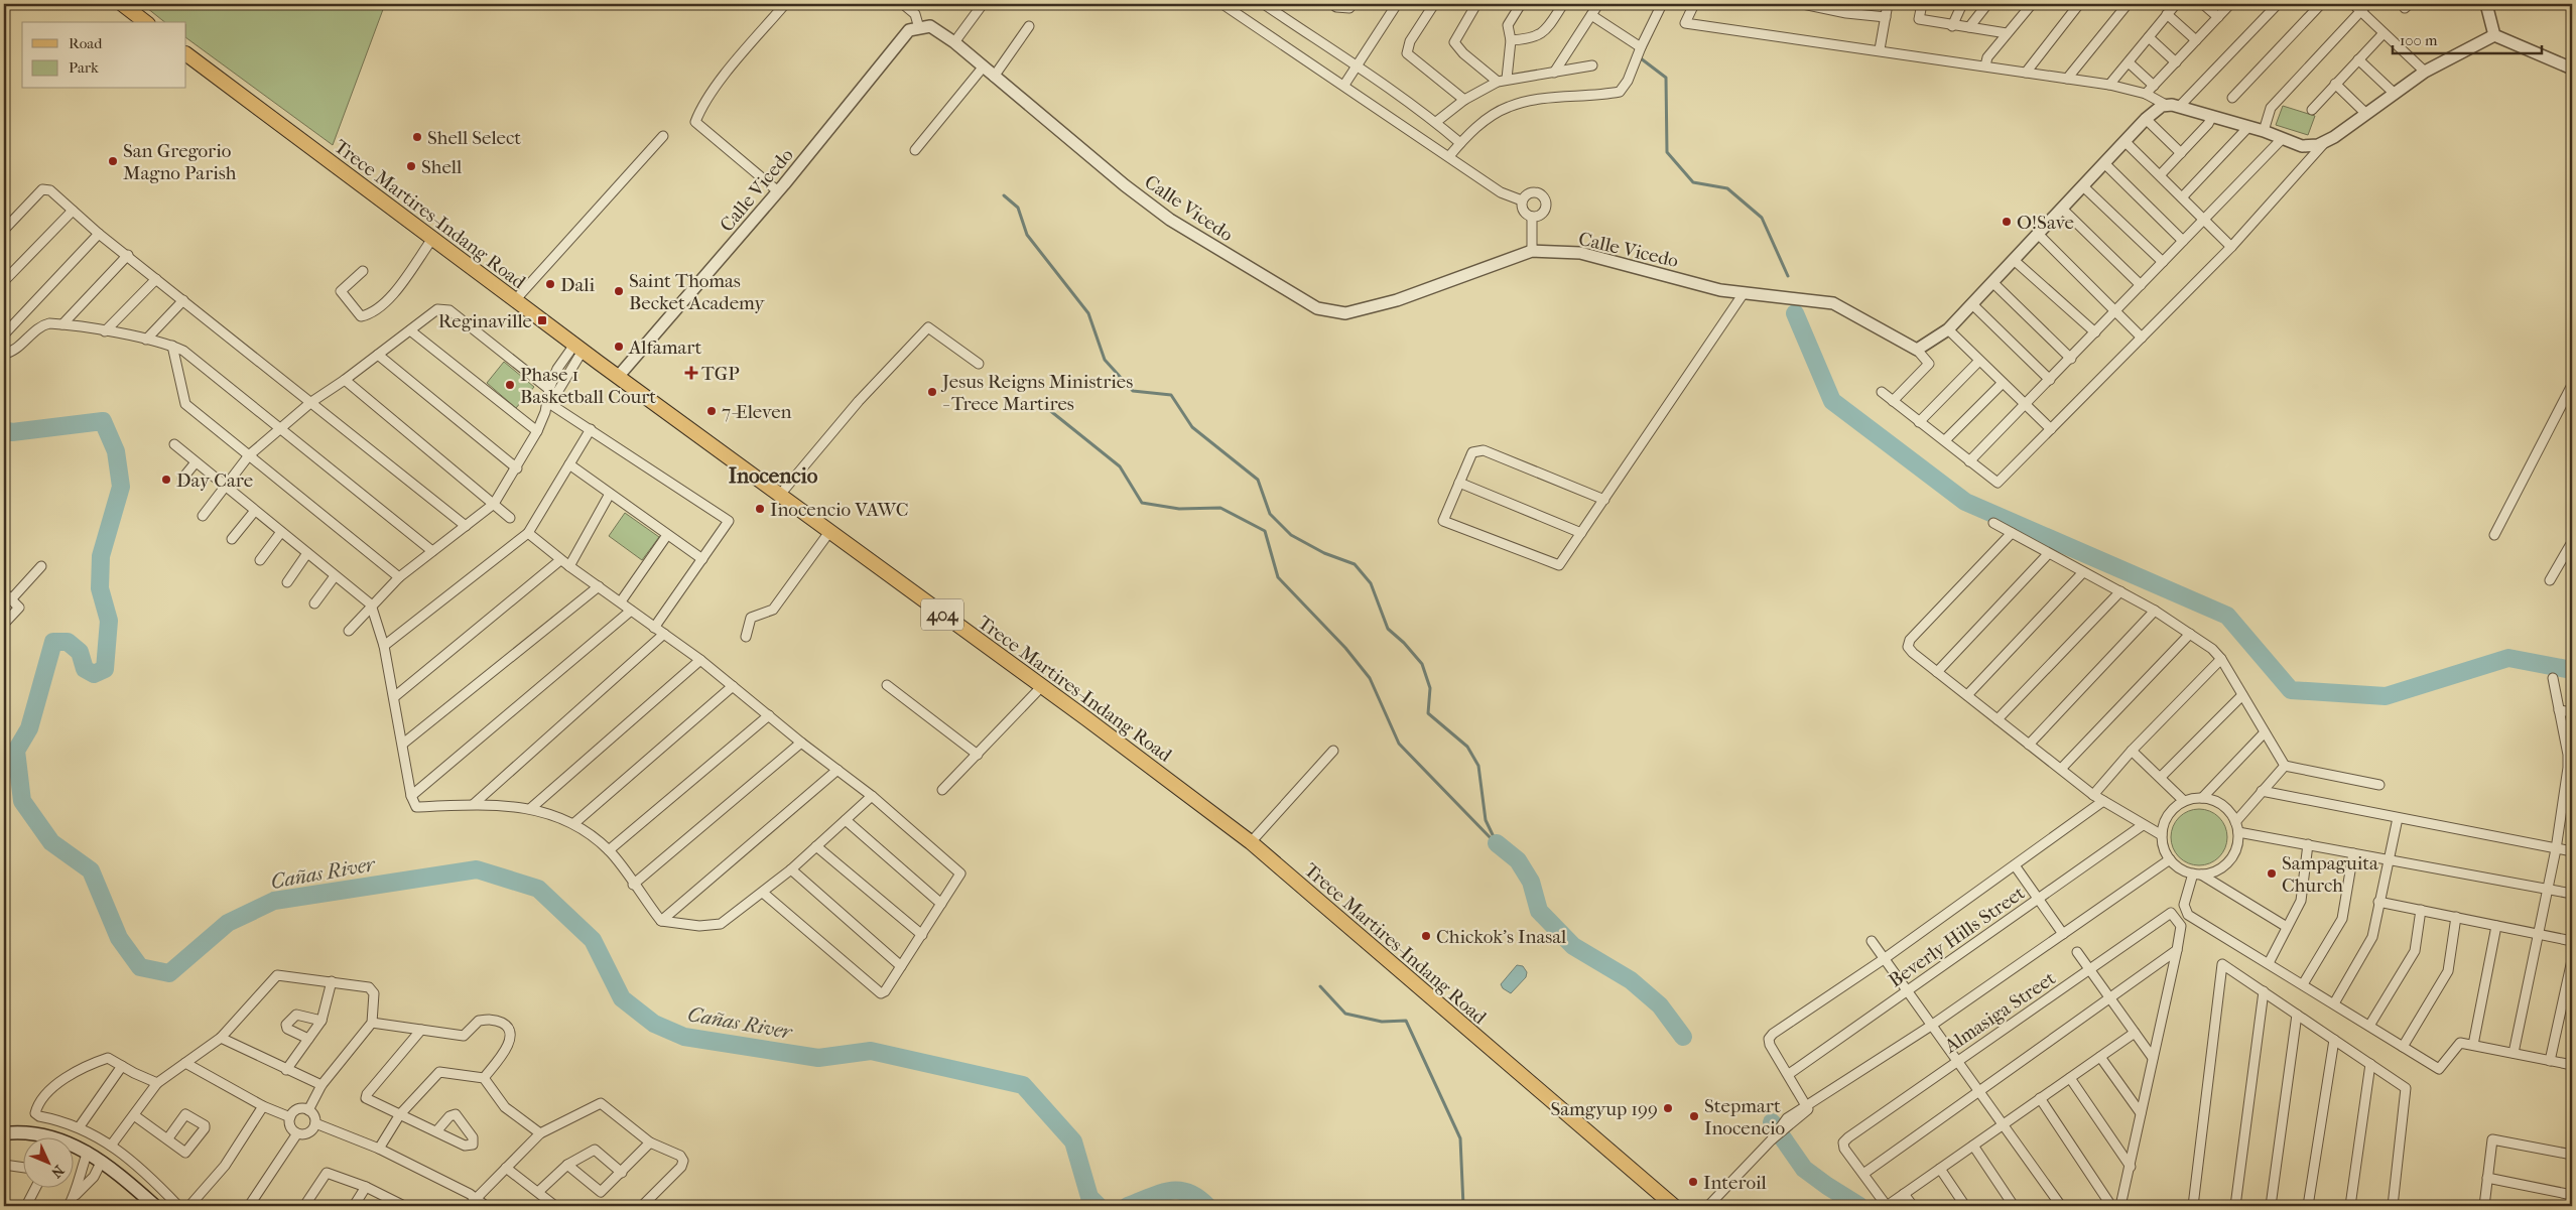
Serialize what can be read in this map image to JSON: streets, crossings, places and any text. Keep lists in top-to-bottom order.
{
  "streets": {
    "main road": ["Trece Martires-Indang Road", "404"],
    "street": ["Calle Vicedo", "Beverly Hills Street", "Almasiga Street"]
  },
  "crossings": [
    ["Calle Vicedo", "Trece Martires-Indang Road"]
  ],
  "districts": ["Inocencio"],
  "water": ["Cañas River"],
  "places": {
    "other": [
      "Shell Select",
      "San Gregorio Magno Parish",
      "Shell",
      "O!Save",
      "Dali",
      "Saint Thomas Becket Academy",
      "Alfamart",
      "Phase 1 Basketball Court",
      "Jesus Reigns Ministries - Trece Martires",
      "7-Eleven",
      "Day Care",
      "Inocencio VAWC",
      "Sampaguita Church",
      "Chickok's Inasal",
      "Samgyup 199",
      "Stepmart Inocencio",
      "Interoil"
    ],
    "transit": ["Reginaville"],
    "health": ["TGP"]
  },
  "legend": ["Road", "Park"],
  "scale_bar": "100 m",
  "north": "bottom right"
}
